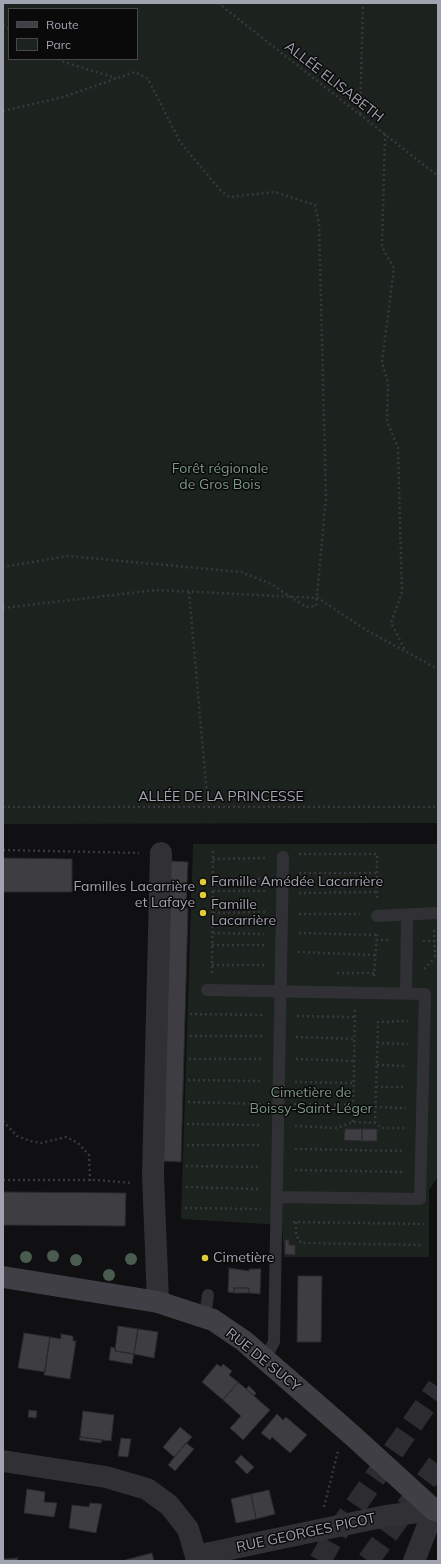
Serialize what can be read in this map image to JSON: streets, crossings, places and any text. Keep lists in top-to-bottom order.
{
  "streets": {
    "main road": ["RUE DE SUCY"],
    "street": ["RUE GEORGES PICOT"],
    "path": ["ALLÉE ELISABETH", "ALLÉE DE LA PRINCESSE"]
  },
  "crossings": [
    ["RUE DE SUCY", "RUE GEORGES PICOT"]
  ],
  "parks": ["Forêt régionale de Gros Bois", "Cimetière de Boissy-Saint-Léger"],
  "places": [
    "Famille Amédée Lacarrière",
    "Familles Lacarrière et Lafaye",
    "Famille Lacarrière",
    "Cimetière"
  ],
  "legend": ["Route", "Parc"]
}
